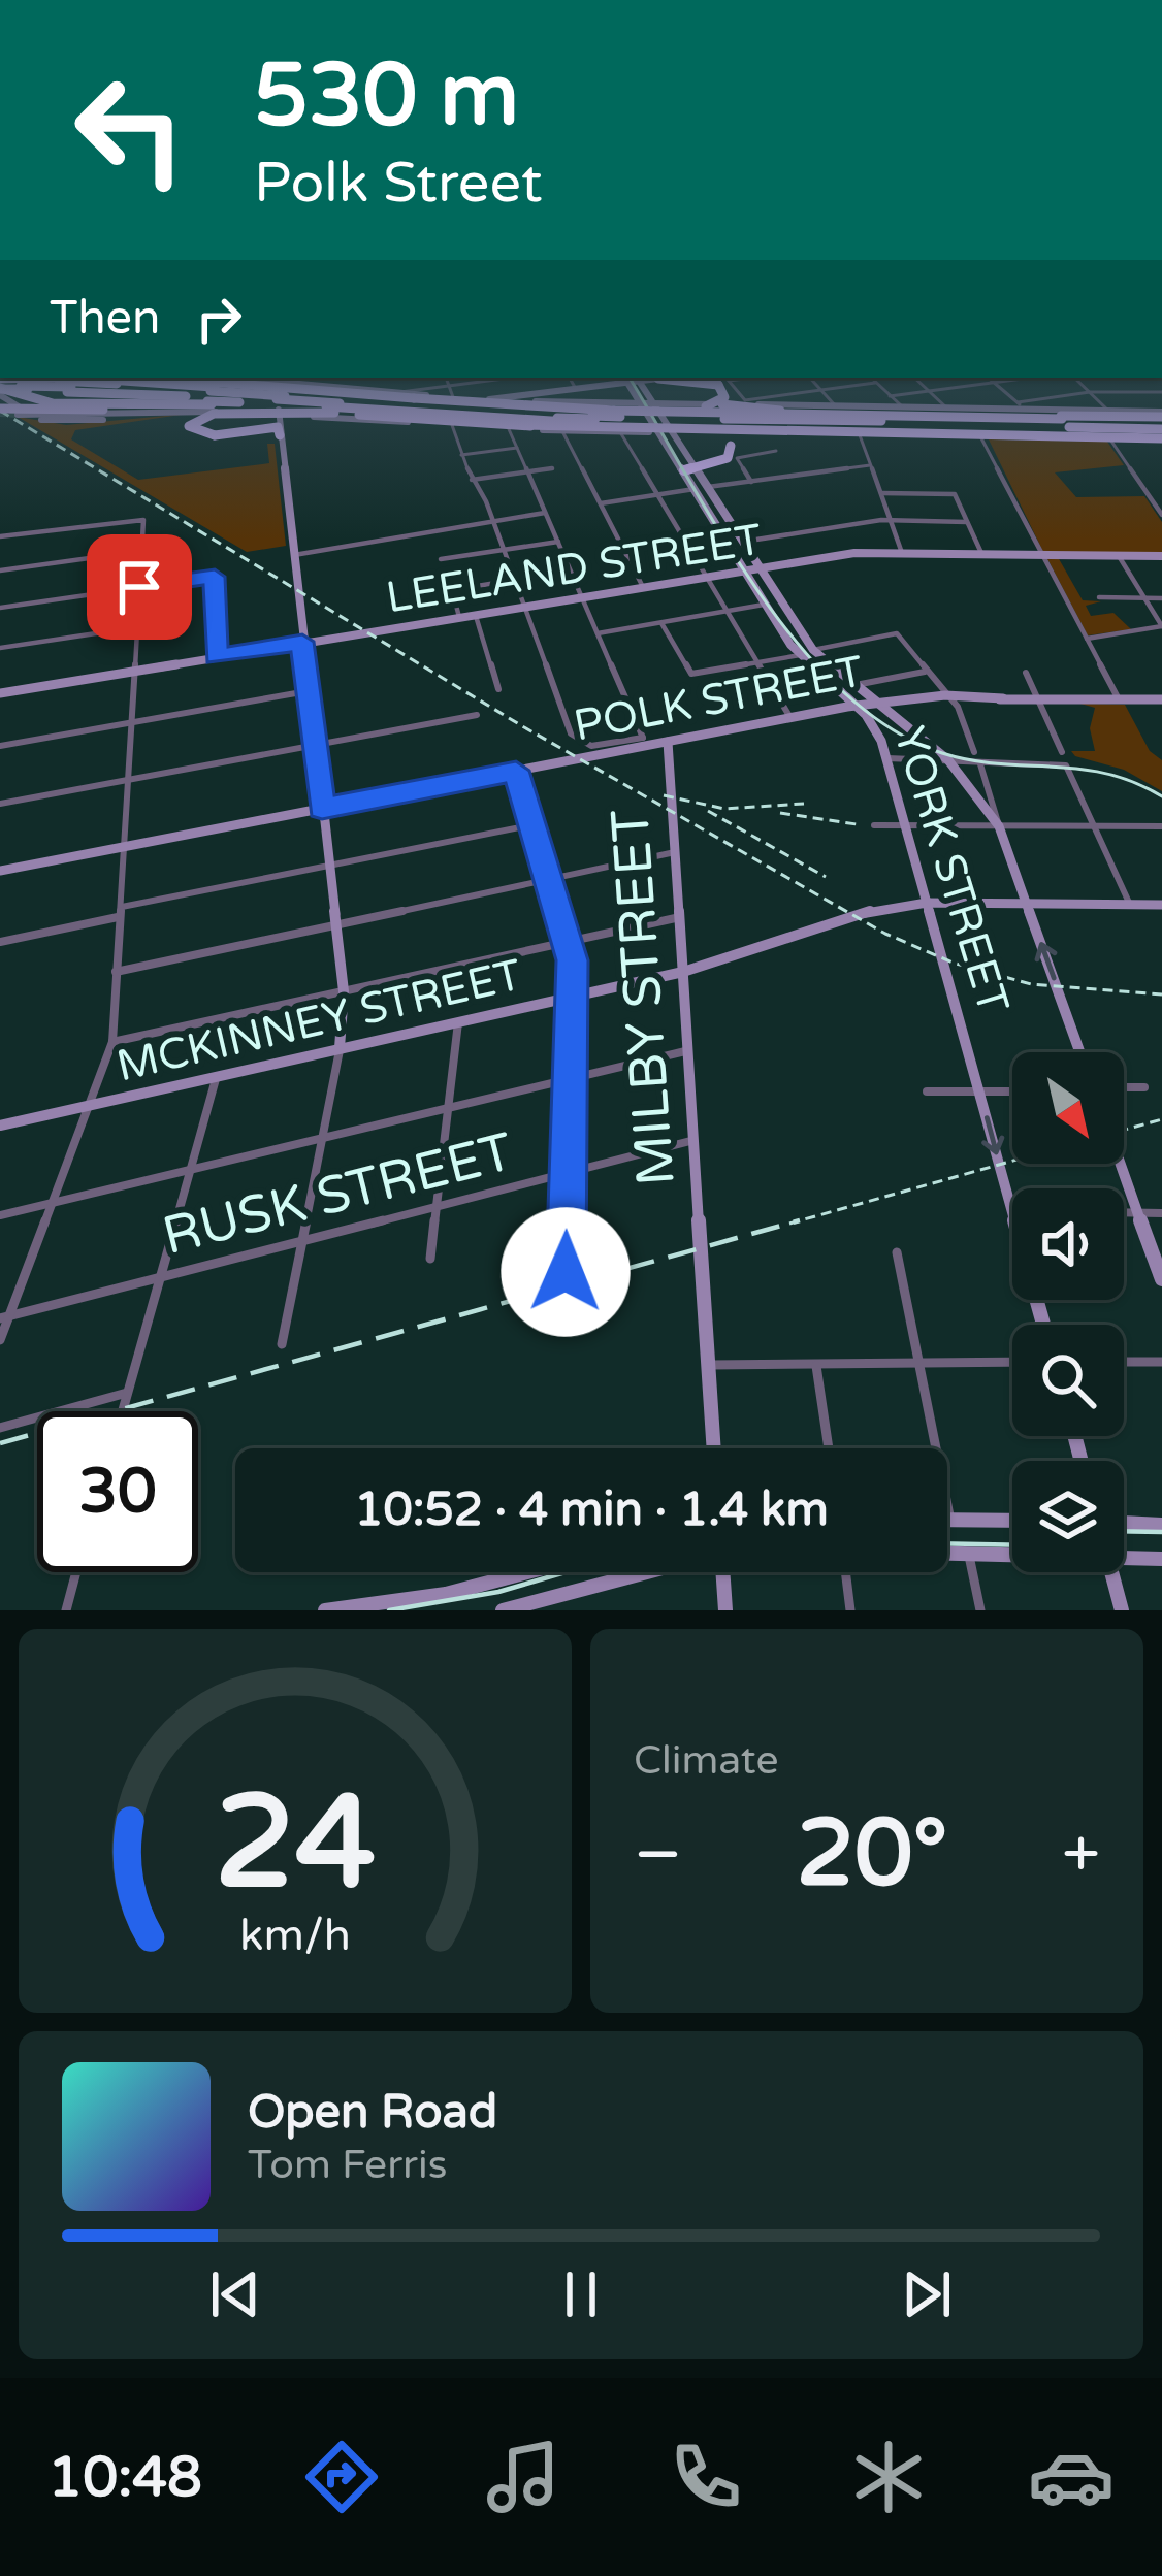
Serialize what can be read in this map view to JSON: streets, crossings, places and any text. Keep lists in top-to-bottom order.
{
  "streets": {
    "main road": [
      "LEELAND STREET",
      "POLK STREET",
      "YORK STREET",
      "MILBY STREET",
      "MCKINNEY STREET"
    ],
    "street": ["RUSK STREET"]
  },
  "crossings": [
    ["LEELAND STREET", "YORK STREET"],
    ["POLK STREET", "YORK STREET"],
    ["POLK STREET", "MILBY STREET"],
    ["YORK STREET", "MCKINNEY STREET"],
    ["MILBY STREET", "MCKINNEY STREET"],
    ["MILBY STREET", "RUSK STREET"]
  ],
  "north": "bottom right",
  "page": {
    "turn": ["530 m", "Polk Street"],
    "then": "Then",
    "limit": "30",
    "trip": "10:52 · 4 min · 1.4 km",
    "tile": "Climate",
    "heat": ["−", "20°", "+"],
    "song": ["Open Road", "Tom Ferris"],
    "tabs": "10:48",
    "gauge": ["24", "km/h"]
  }
}
